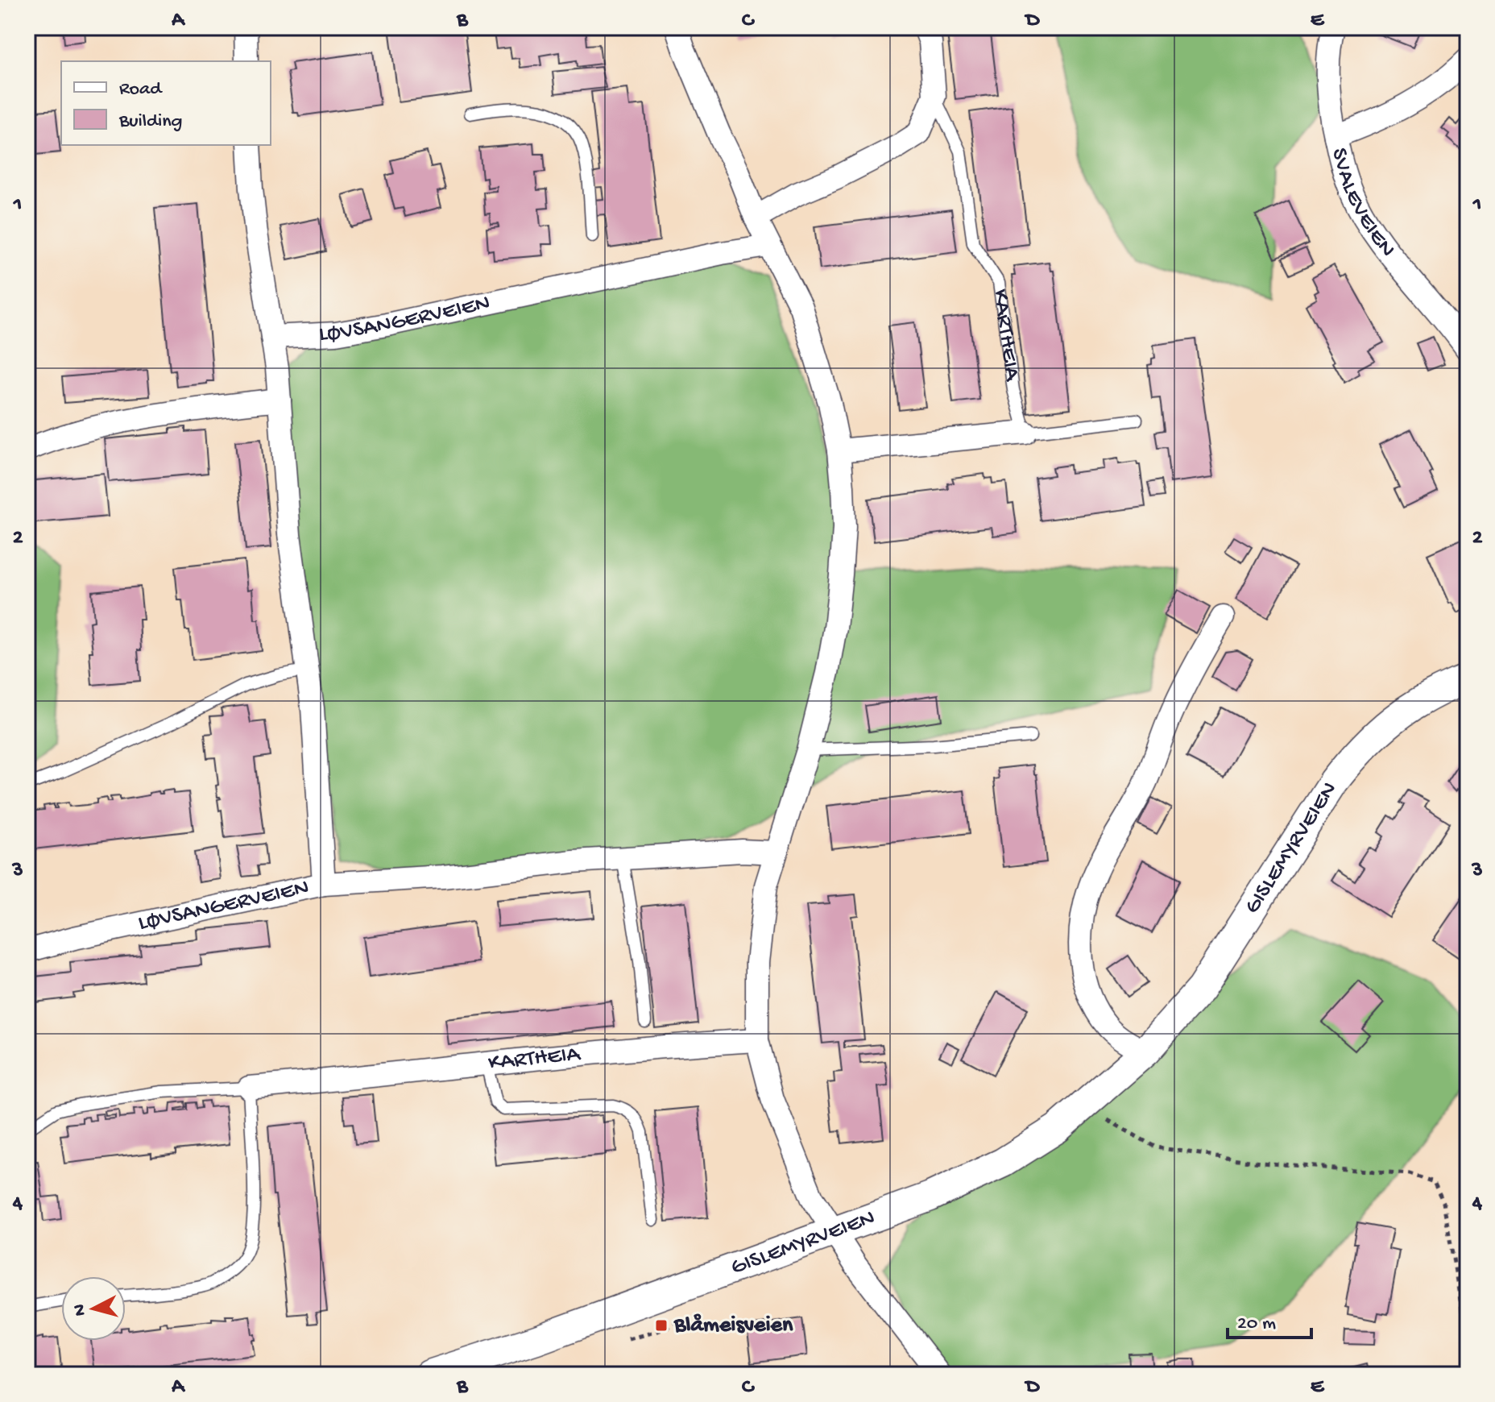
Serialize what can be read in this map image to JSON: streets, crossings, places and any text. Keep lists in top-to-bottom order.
{
  "streets": {
    "street": [
      "SVALEVEIEN",
      "LØVSANGERVEIEN",
      "KARTHEIA",
      "GISLEMYRVEIEN"
    ]
  },
  "places": {
    "transit": ["Blåmeisveien"]
  },
  "legend": ["Road", "Building"],
  "scale_bar": "20 m",
  "north": "left",
  "grid": {
    "columns": [
      "A",
      "B",
      "C",
      "D",
      "E"
    ],
    "rows": [
      "1",
      "2",
      "3",
      "4"
    ]
  }
}
